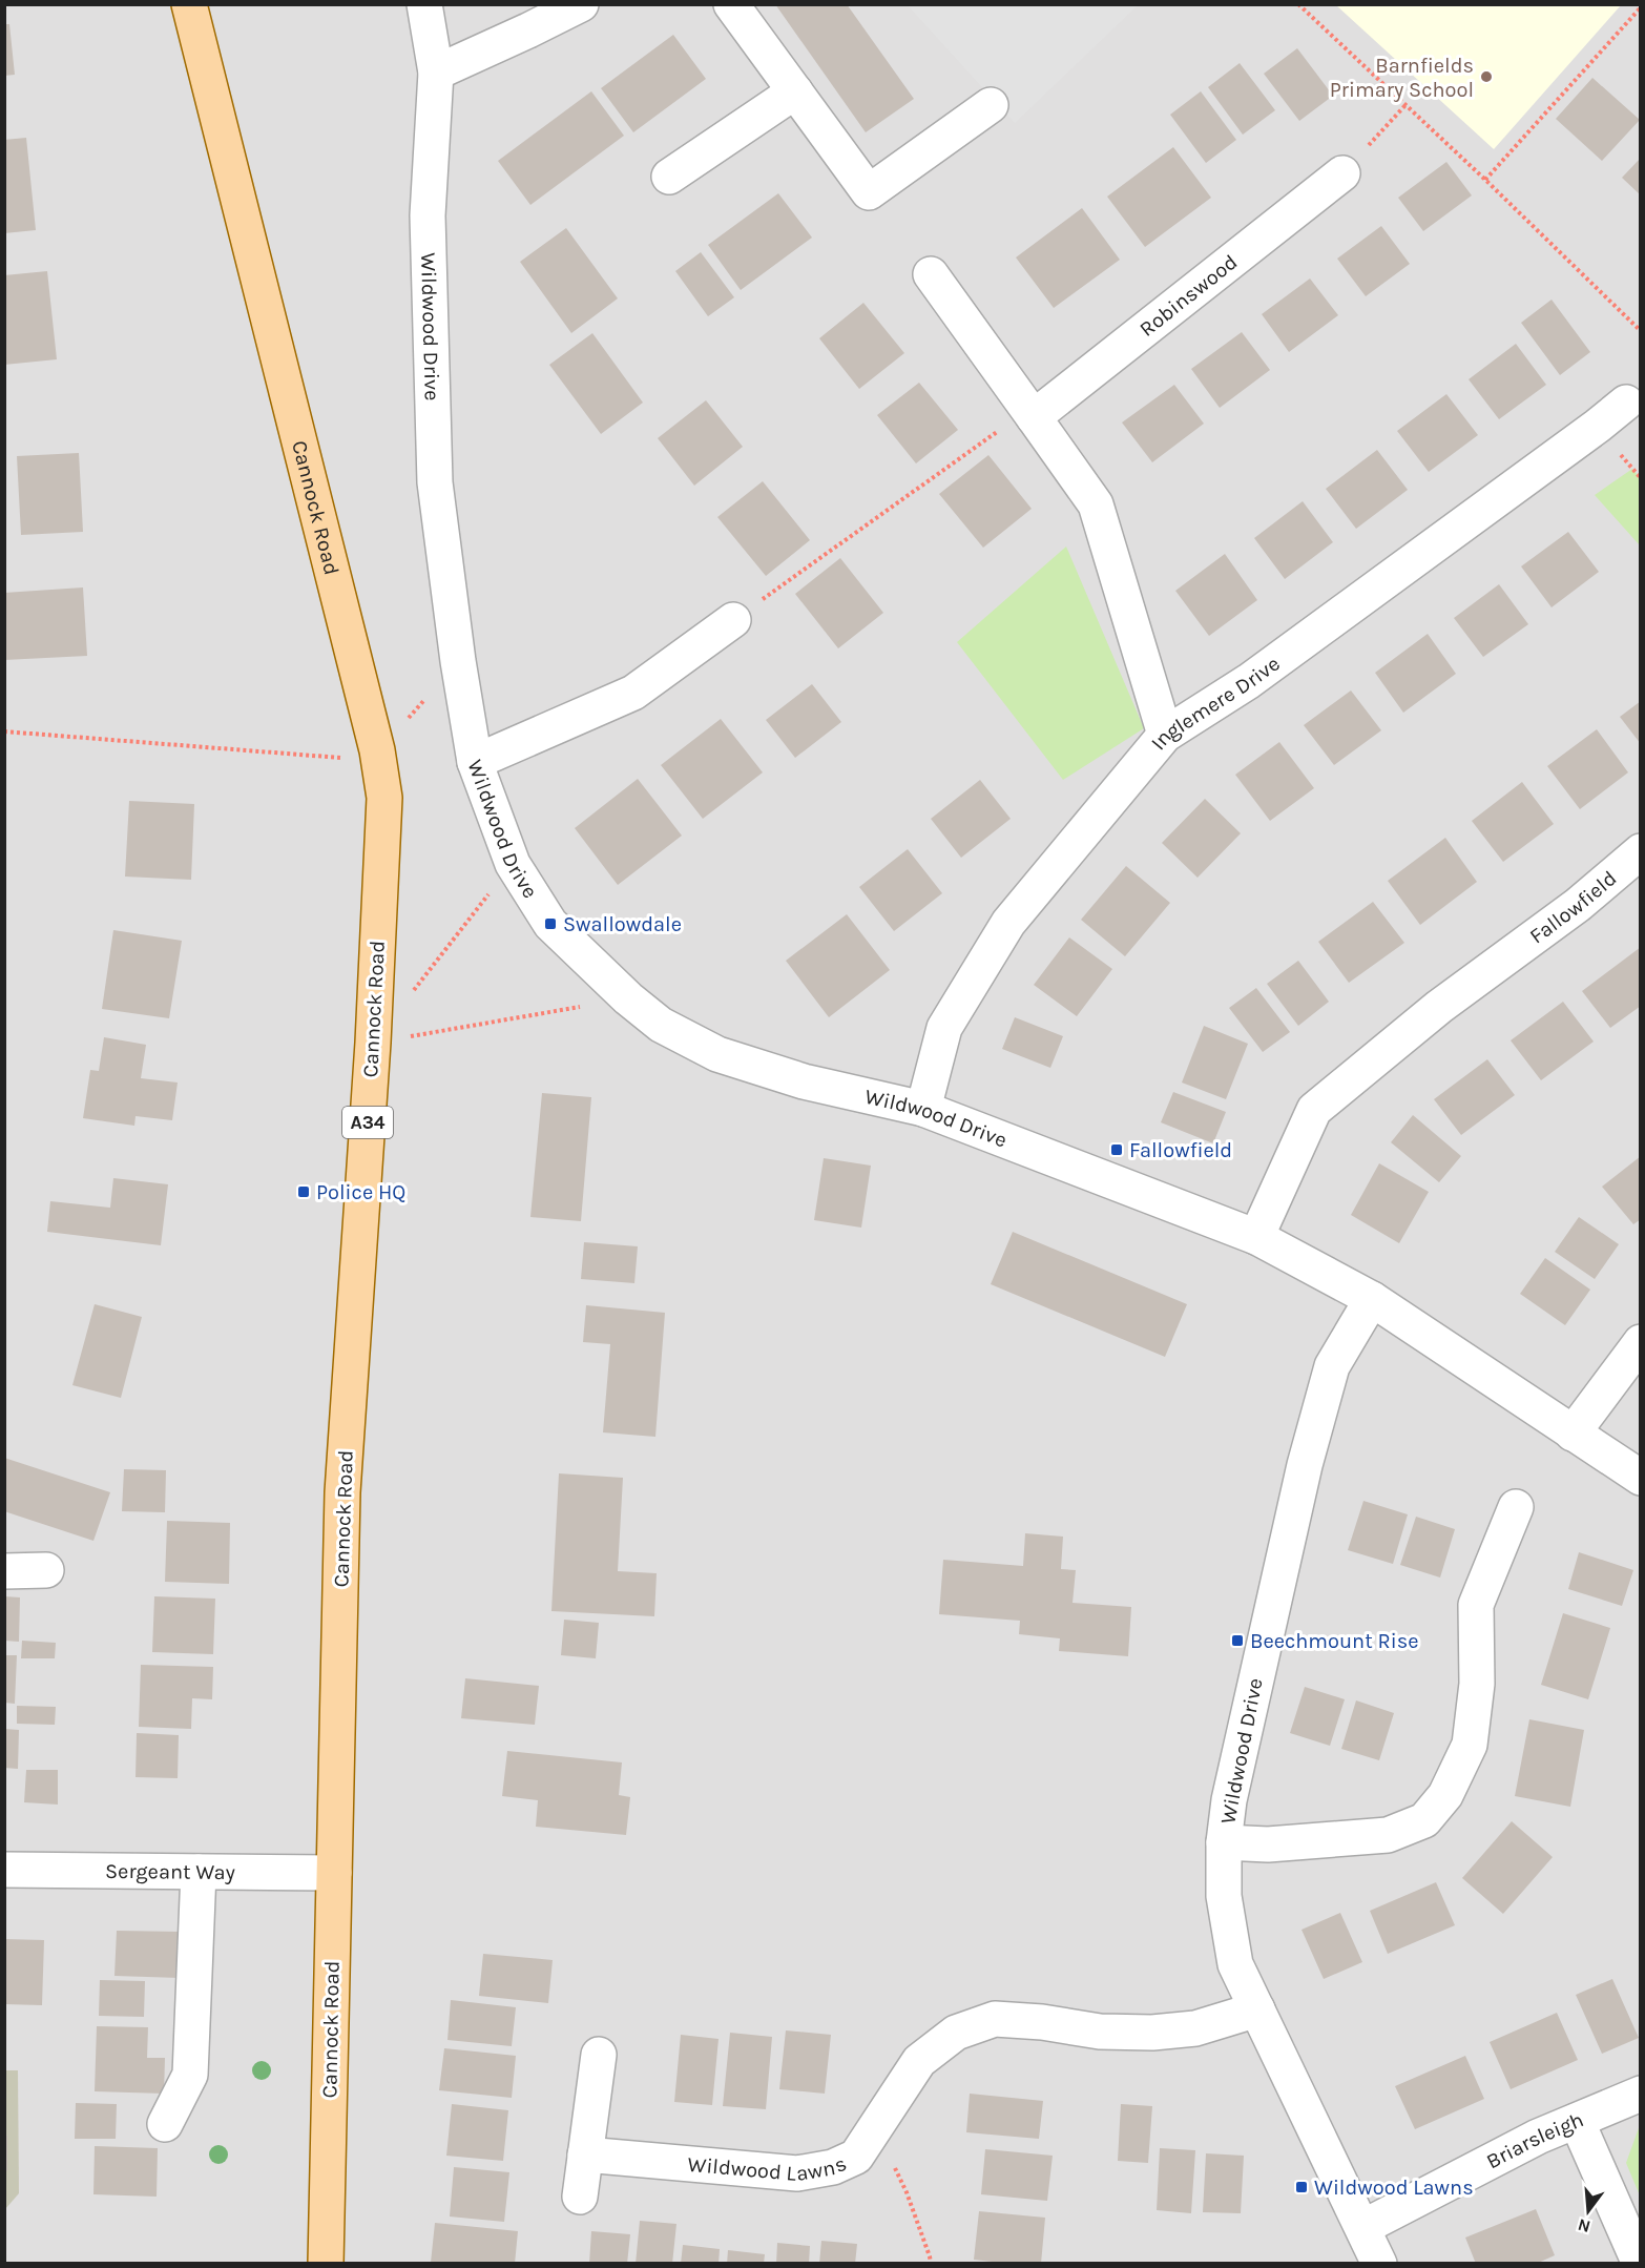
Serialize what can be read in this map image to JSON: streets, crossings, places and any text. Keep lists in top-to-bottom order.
{
  "streets": {
    "main road": ["Cannock Road", "A34"],
    "street": [
      "Robinswood",
      "Wildwood Drive",
      "Inglemere Drive",
      "Fallowfield",
      "Sergeant Way",
      "Briarsleigh",
      "Wildwood Lawns"
    ]
  },
  "crossings": [
    ["Wildwood Drive", "Inglemere Drive"],
    ["Wildwood Drive", "Fallowfield"],
    ["Wildwood Drive", "Briarsleigh"],
    ["Wildwood Drive", "Wildwood Lawns"],
    ["Cannock Road", "Sergeant Way"]
  ],
  "places": {
    "other": ["Barnfields Primary School"],
    "transit": [
      "Swallowdale",
      "Fallowfield",
      "Police HQ",
      "Beechmount Rise",
      "Wildwood Lawns"
    ]
  },
  "north": "bottom"
}
